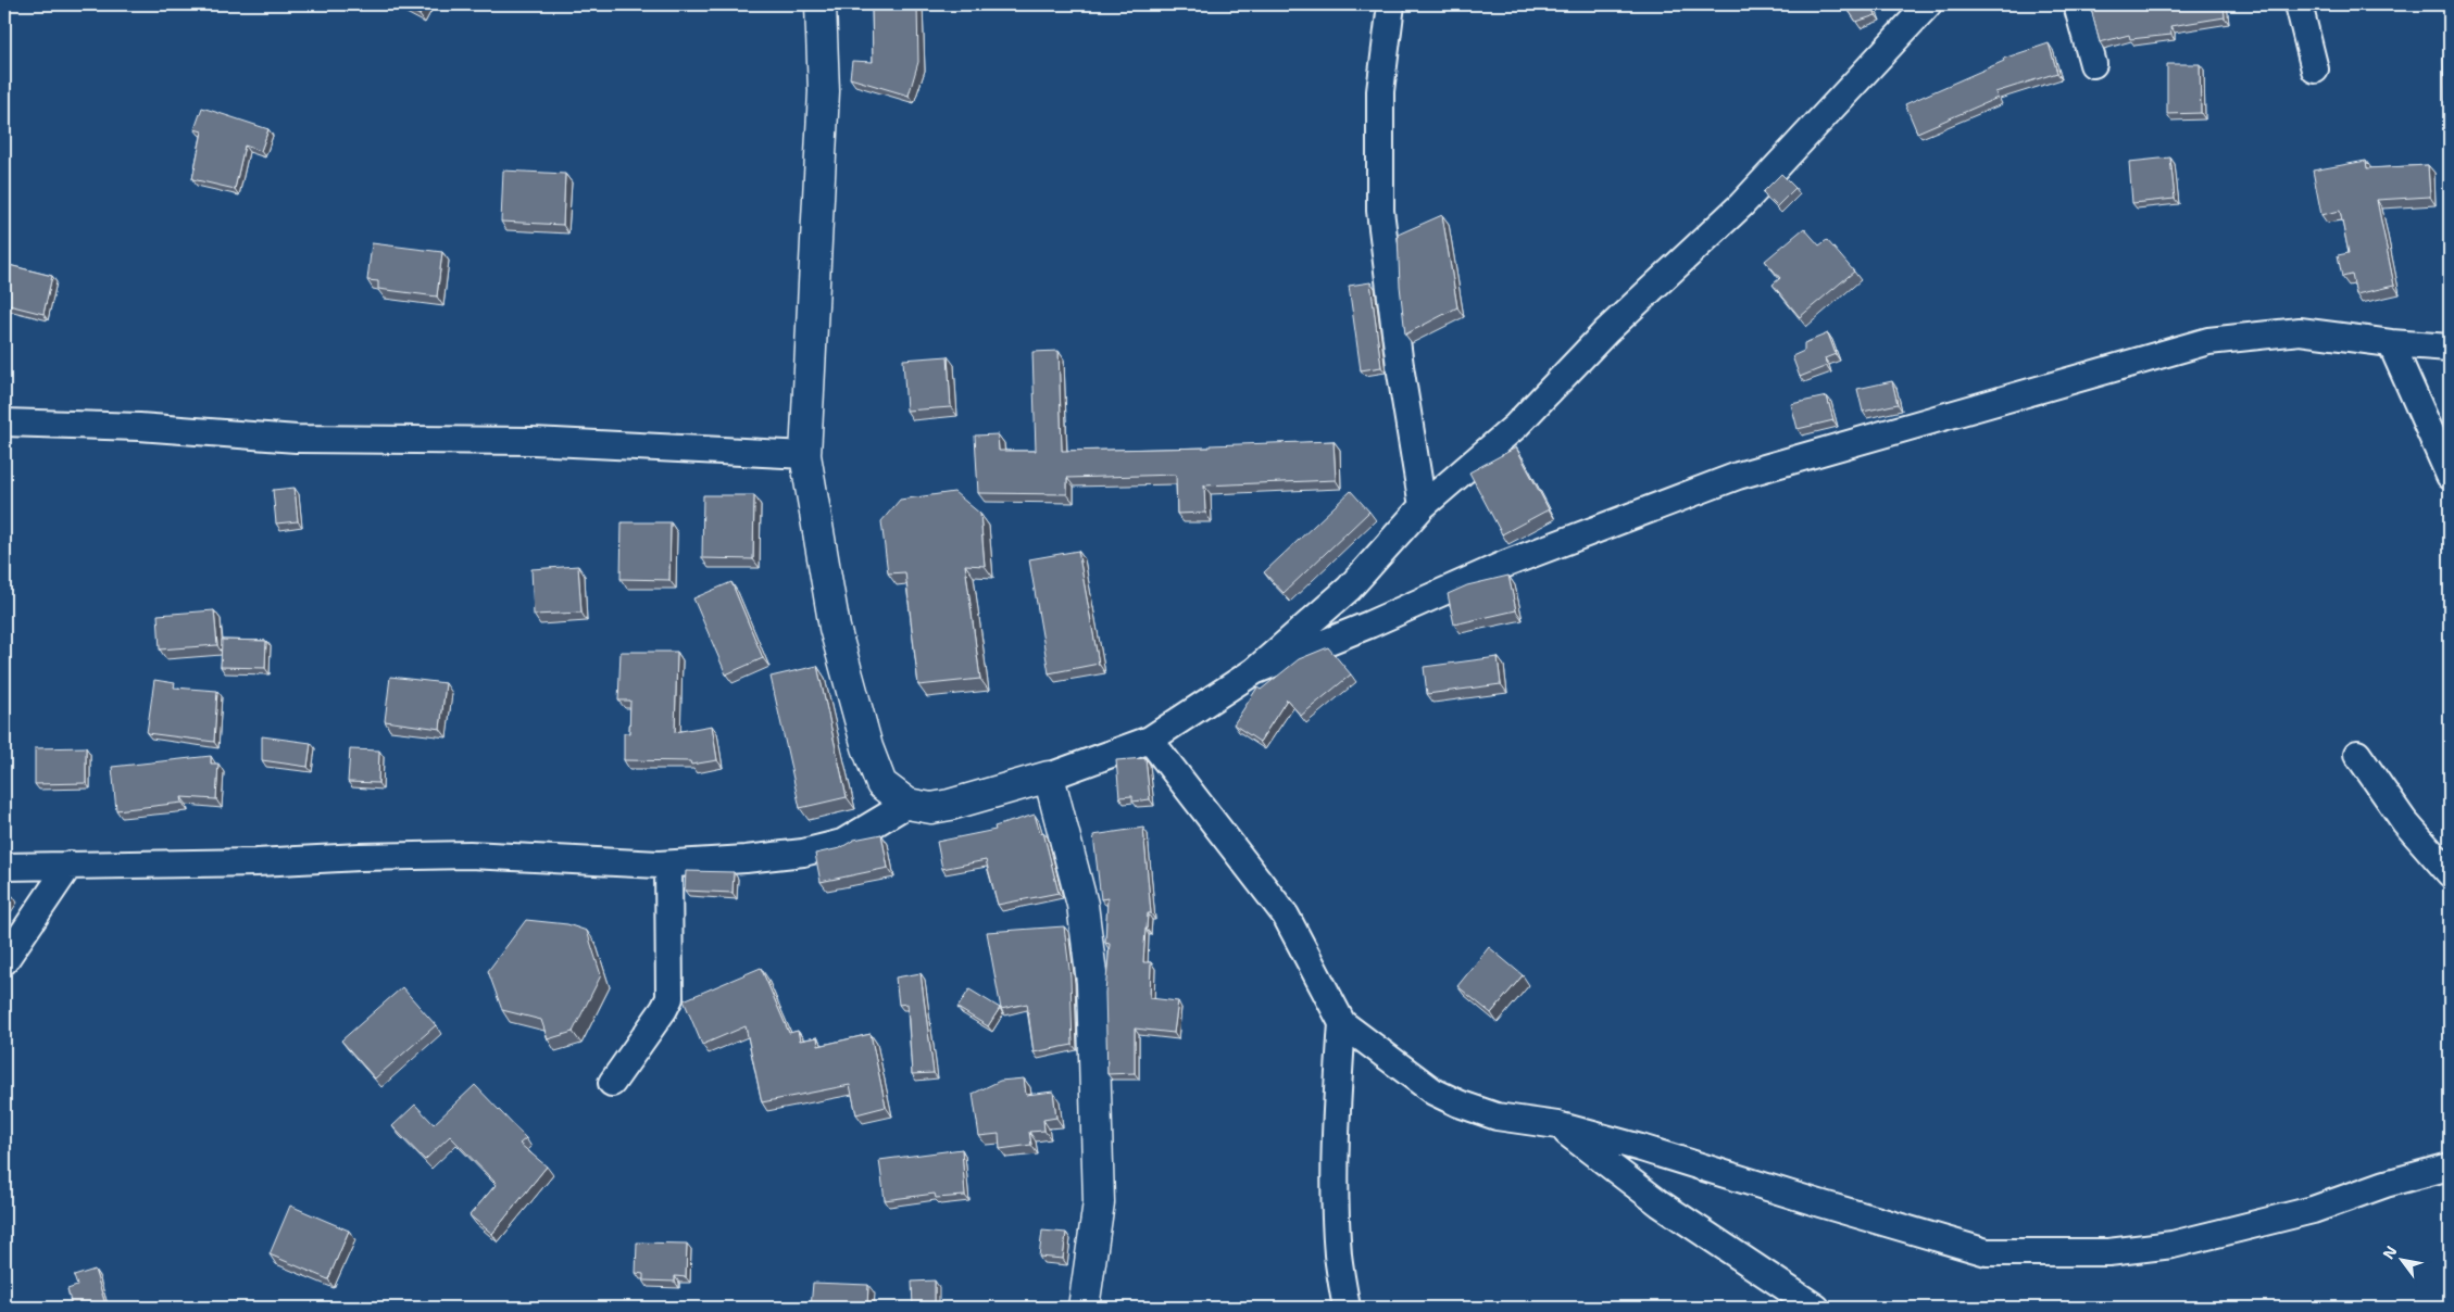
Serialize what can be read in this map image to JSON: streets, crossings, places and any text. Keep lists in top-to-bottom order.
{
  "north": "top left"
}
